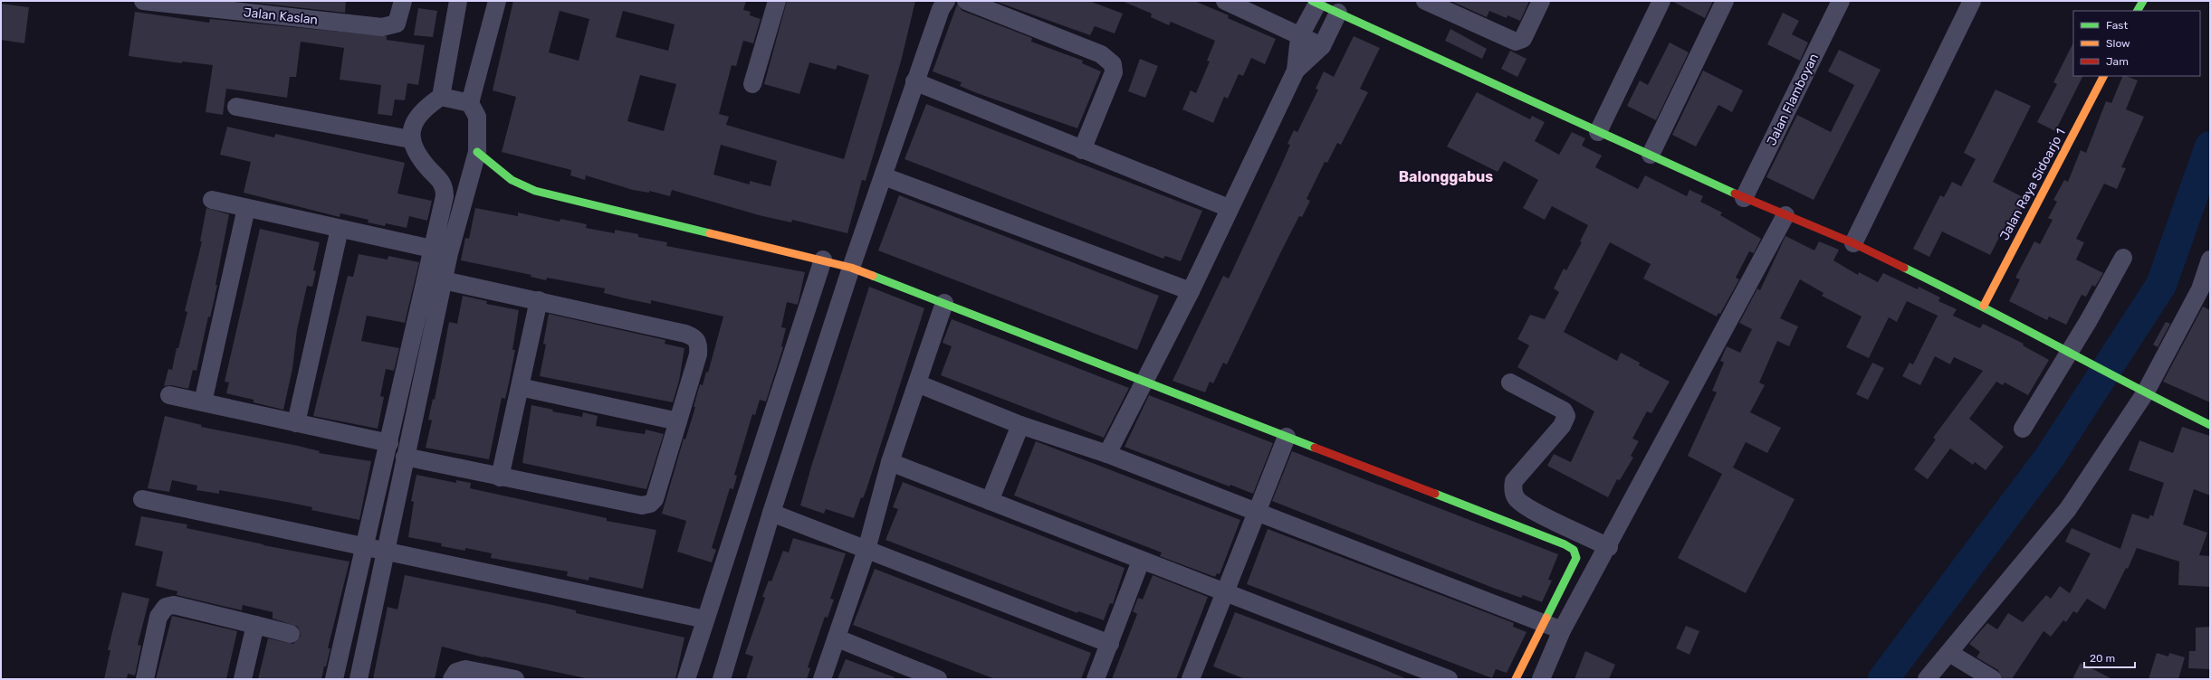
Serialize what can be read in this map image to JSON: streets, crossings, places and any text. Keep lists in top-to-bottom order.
{
  "streets": {
    "street": ["Jalan Kaslan", "Jalan Flamboyan", "Jalan Raya Sidoarjo 1"]
  },
  "districts": ["Balonggabus"],
  "legend": ["Fast", "Slow", "Jam"],
  "scale_bar": "20 m"
}
